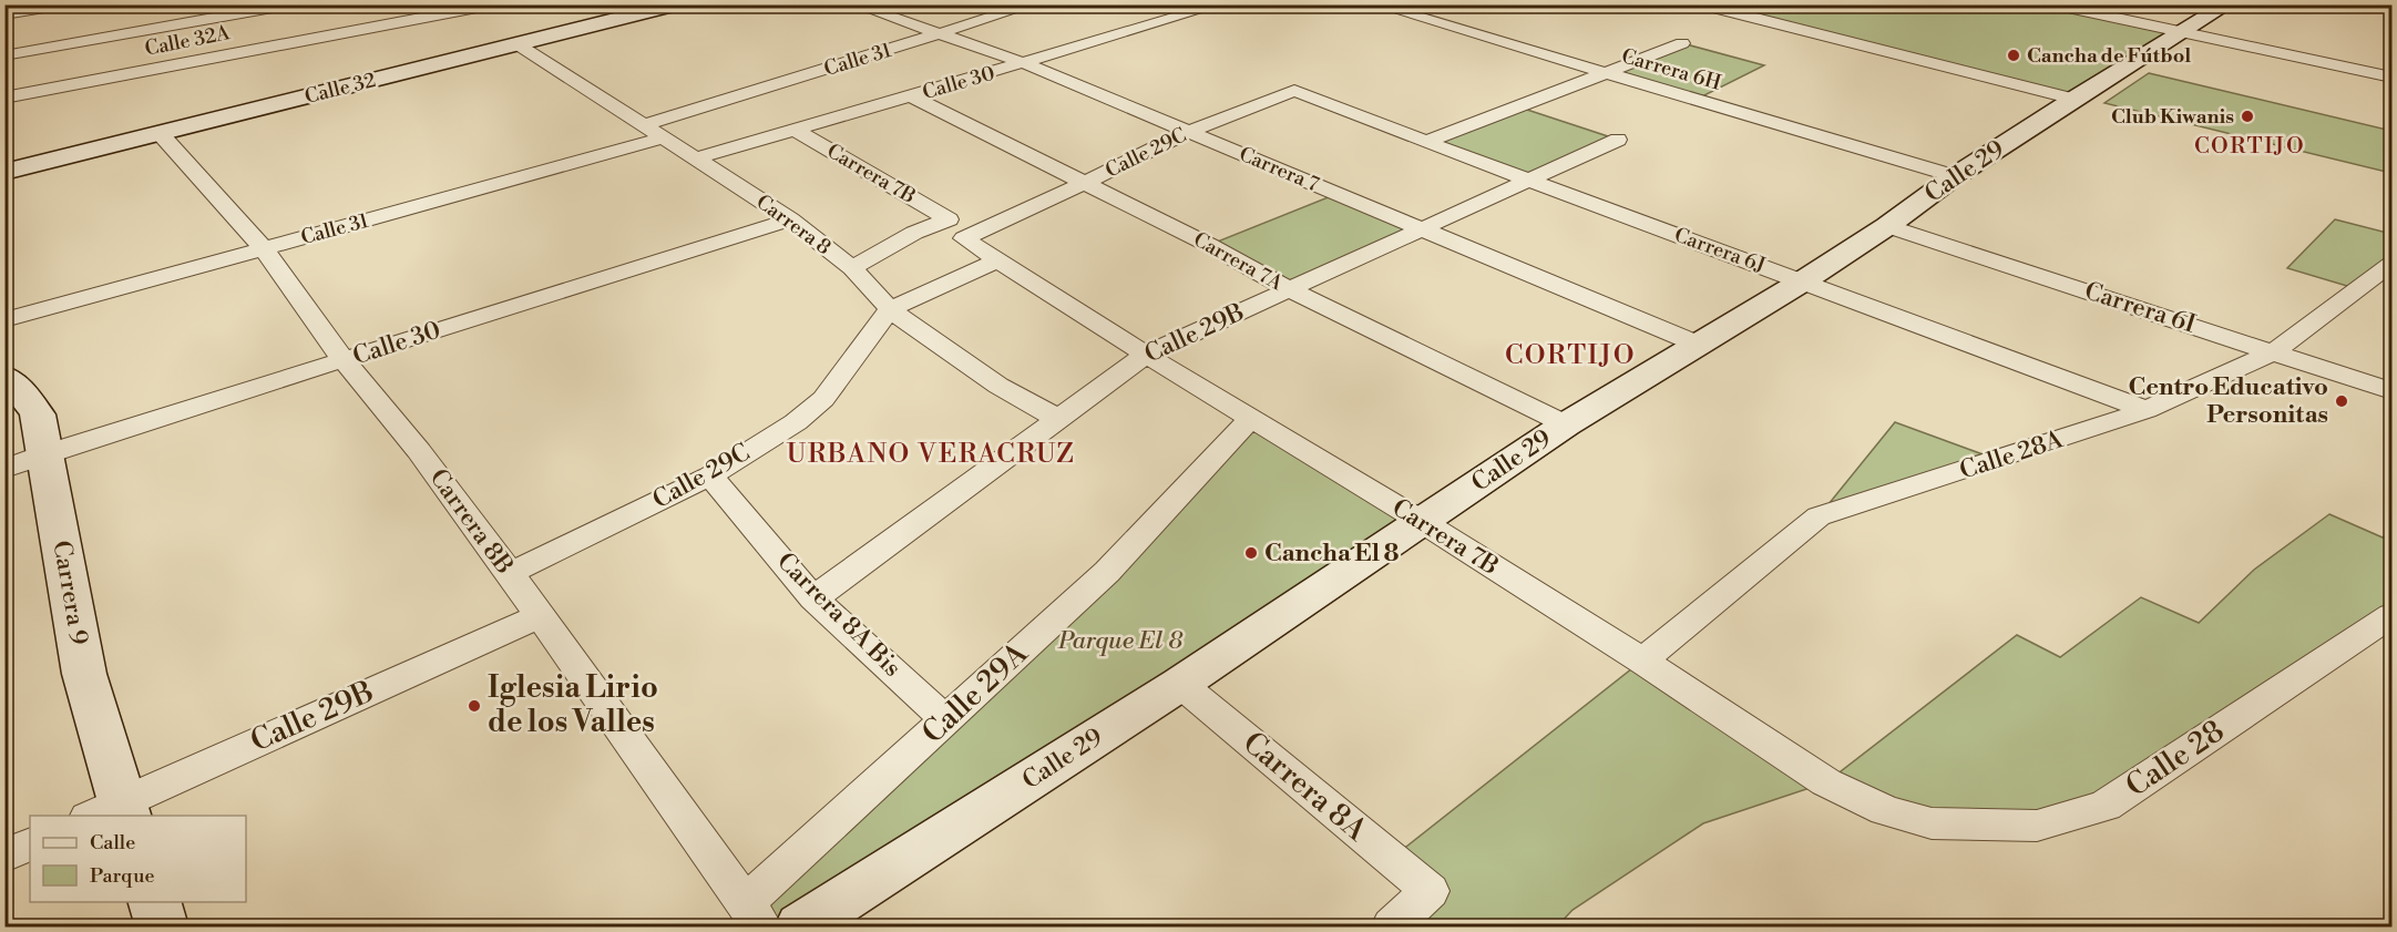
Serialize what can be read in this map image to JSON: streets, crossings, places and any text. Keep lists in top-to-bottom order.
{
  "streets": {
    "street": [
      "Calle 32A",
      "Calle 31",
      "Carrera 6H",
      "Calle 30",
      "Calle 32",
      "Calle 29C",
      "Carrera 7",
      "Calle 29",
      "Carrera 7B",
      "Carrera 8",
      "Carrera 6J",
      "Carrera 7A",
      "Carrera 6I",
      "Calle 29B",
      "Calle 28A",
      "Carrera 8B",
      "Carrera 9",
      "Carrera 8A Bis",
      "Calle 29A",
      "Calle 28",
      "Carrera 8A"
    ]
  },
  "crossings": [
    ["Calle 31", "Carrera 7"],
    ["Calle 31", "Carrera 8"],
    ["Calle 31", "Carrera 8B"],
    ["Carrera 6H", "Calle 29"],
    ["Calle 30", "Carrera 7"],
    ["Calle 30", "Carrera 7B"],
    ["Calle 30", "Carrera 8"],
    ["Calle 30", "Carrera 7A"],
    ["Calle 30", "Carrera 8B"],
    ["Calle 30", "Carrera 9"],
    ["Calle 32", "Carrera 8"],
    ["Calle 32", "Carrera 8B"],
    ["Calle 29C", "Carrera 7"],
    ["Calle 29C", "Carrera 7B"],
    ["Calle 29C", "Carrera 8"],
    ["Calle 29C", "Carrera 6J"],
    ["Calle 29C", "Carrera 7A"],
    ["Calle 29C", "Carrera 8B"],
    ["Calle 29C", "Carrera 8A Bis"],
    ["Carrera 7", "Calle 29"],
    ["Carrera 7", "Calle 29B"],
    ["Calle 29", "Carrera 7B"],
    ["Calle 29", "Carrera 6J"],
    ["Calle 29", "Carrera 7A"],
    ["Calle 29", "Carrera 6I"],
    ["Calle 29", "Carrera 8A"],
    ["Carrera 7B", "Carrera 8"],
    ["Carrera 7B", "Calle 29B"],
    ["Carrera 7B", "Calle 28A"],
    ["Carrera 7B", "Calle 29A"],
    ["Carrera 7B", "Calle 28"],
    ["Carrera 8", "Calle 29B"],
    ["Carrera 6J", "Calle 29B"],
    ["Carrera 6J", "Calle 28A"],
    ["Carrera 7A", "Calle 29B"],
    ["Carrera 6I", "Calle 28A"],
    ["Calle 29B", "Carrera 8B"],
    ["Calle 29B", "Carrera 9"],
    ["Calle 29B", "Carrera 8A Bis"],
    ["Carrera 8B", "Calle 29A"],
    ["Carrera 8A Bis", "Calle 29A"]
  ],
  "districts": ["CORTIJO", "CORTIJO", "URBANO VERACRUZ"],
  "parks": ["Parque El 8"],
  "places": [
    "Cancha de Fútbol",
    "Club Kiwanis",
    "Centro Educativo Personitas",
    "Cancha El 8",
    "Iglesia Lirio de los Valles"
  ],
  "legend": ["Calle", "Parque"]
}
